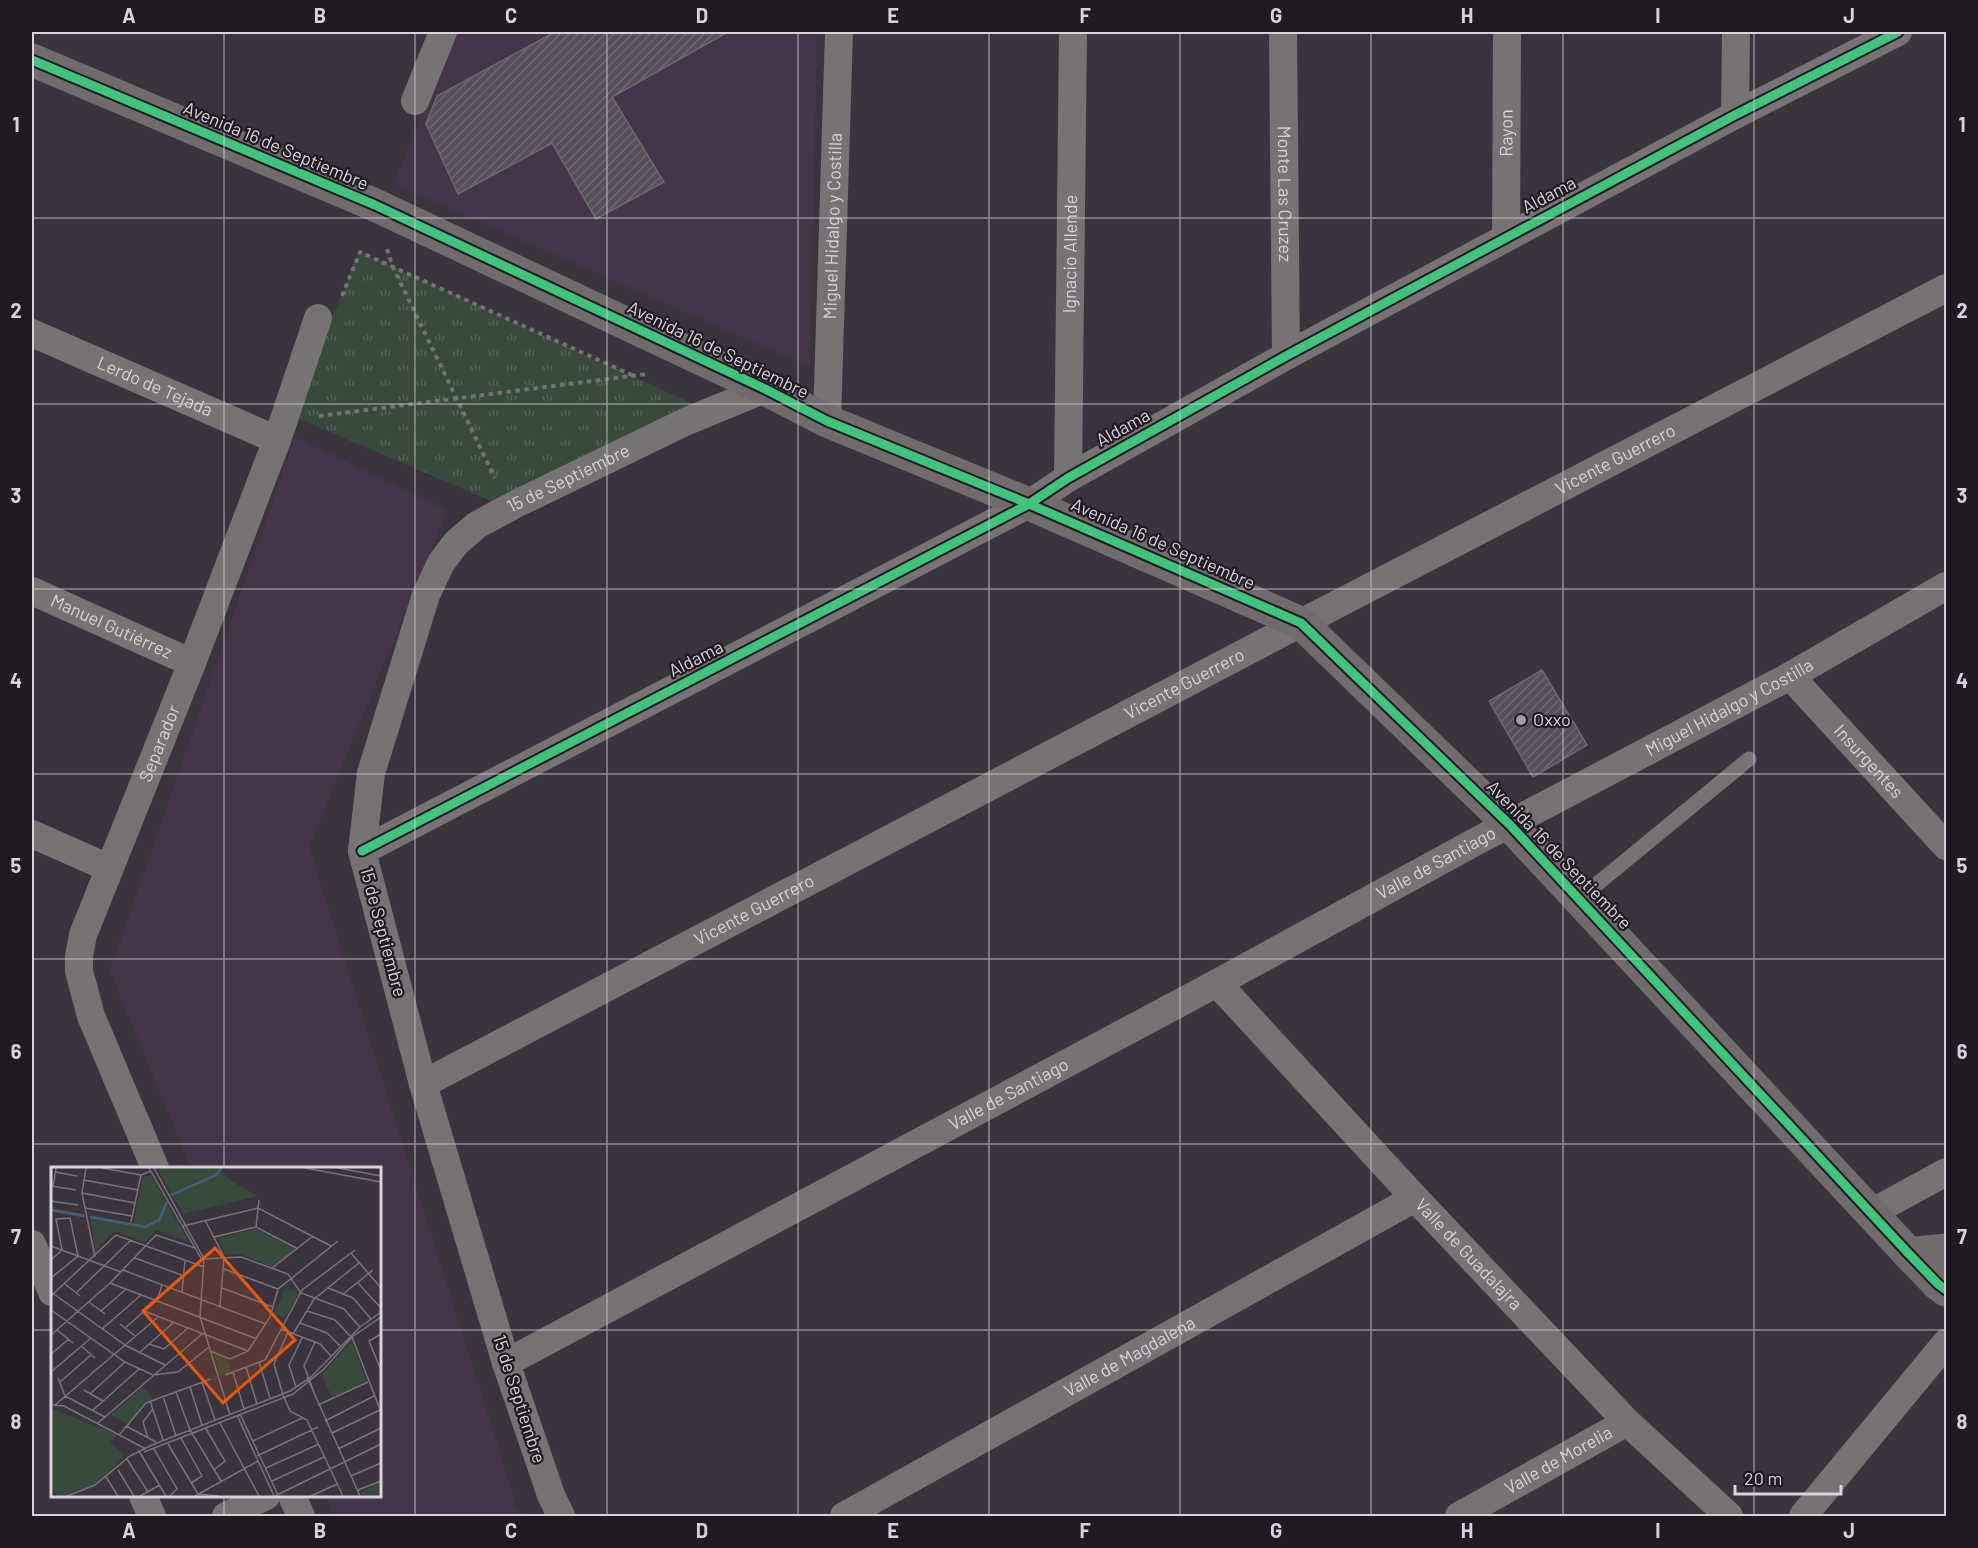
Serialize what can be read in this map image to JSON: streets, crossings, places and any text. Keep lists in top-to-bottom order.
{
  "streets": {
    "street": [
      "Rayon",
      "Avenida 16 de Septiembre",
      "Monte Las Cruzez",
      "Aldama",
      "Miguel Hidalgo y Costilla",
      "Ignacio Allende",
      "Lerdo de Tejada",
      "Vicente Guerrero",
      "15 de Septiembre",
      "Manuel Gutiérrez",
      "Separador",
      "Insurgentes",
      "Valle de Santiago",
      "Valle de Guadalajra",
      "Valle de Magdalena",
      "Valle de Morelia"
    ]
  },
  "crossings": [
    ["Rayon", "Aldama"],
    ["Avenida 16 de Septiembre", "Aldama"],
    ["Avenida 16 de Septiembre", "Miguel Hidalgo y Costilla"],
    ["Avenida 16 de Septiembre", "Vicente Guerrero"],
    ["Avenida 16 de Septiembre", "15 de Septiembre"],
    ["Avenida 16 de Septiembre", "Valle de Santiago"],
    ["Monte Las Cruzez", "Aldama"],
    ["Aldama", "Ignacio Allende"],
    ["Aldama", "15 de Septiembre"],
    ["Miguel Hidalgo y Costilla", "Insurgentes"],
    ["Miguel Hidalgo y Costilla", "Valle de Santiago"],
    ["Lerdo de Tejada", "Separador"],
    ["Vicente Guerrero", "15 de Septiembre"],
    ["15 de Septiembre", "Valle de Santiago"],
    ["Manuel Gutiérrez", "Separador"],
    ["Valle de Santiago", "Valle de Guadalajra"],
    ["Valle de Guadalajra", "Valle de Magdalena"],
    ["Valle de Guadalajra", "Valle de Morelia"]
  ],
  "places": ["Oxxo"],
  "scale_bar": "20 m",
  "grid": {
    "columns": [
      "A",
      "B",
      "C",
      "D",
      "E",
      "F",
      "G",
      "H",
      "I",
      "J"
    ],
    "rows": [
      "1",
      "2",
      "3",
      "4",
      "5",
      "6",
      "7",
      "8"
    ]
  }
}
